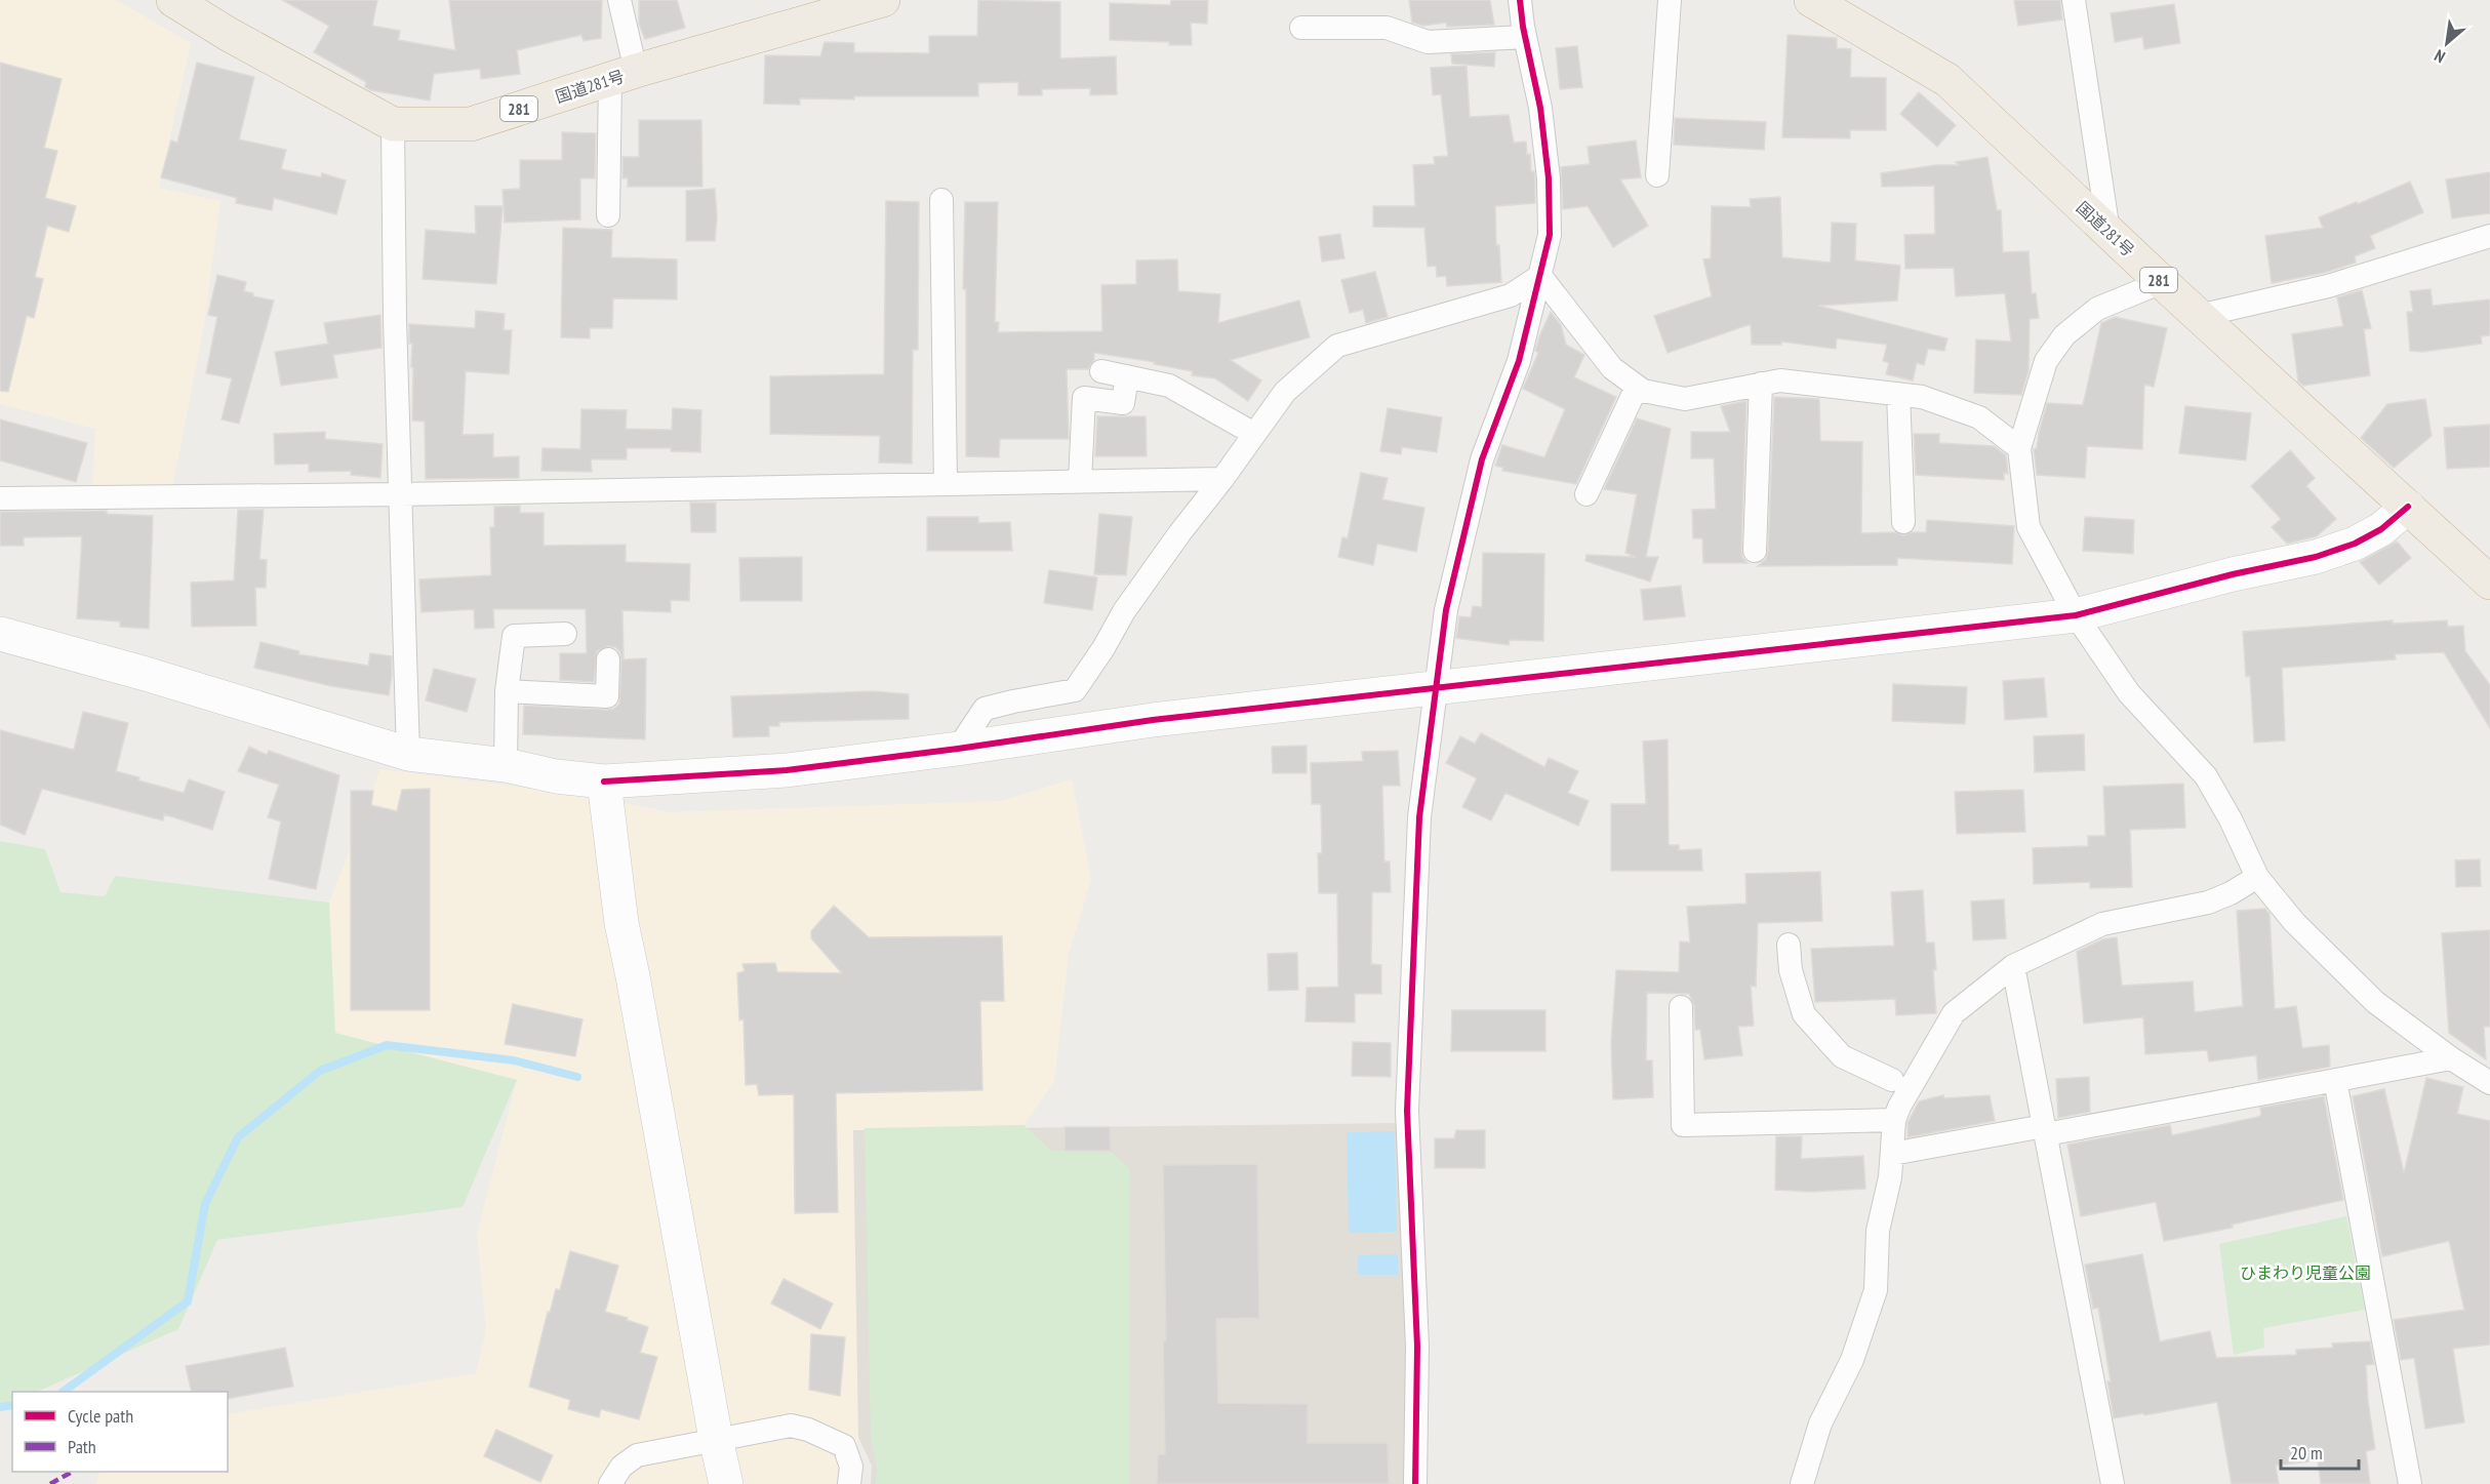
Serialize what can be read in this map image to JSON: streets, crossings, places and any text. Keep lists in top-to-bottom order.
{
  "streets": {
    "highway": ["国道281号", "281"]
  },
  "parks": ["ひまわり児童公園"],
  "legend": ["Cycle path", "Path"],
  "scale_bar": "20 m",
  "north": "bottom left"
}
